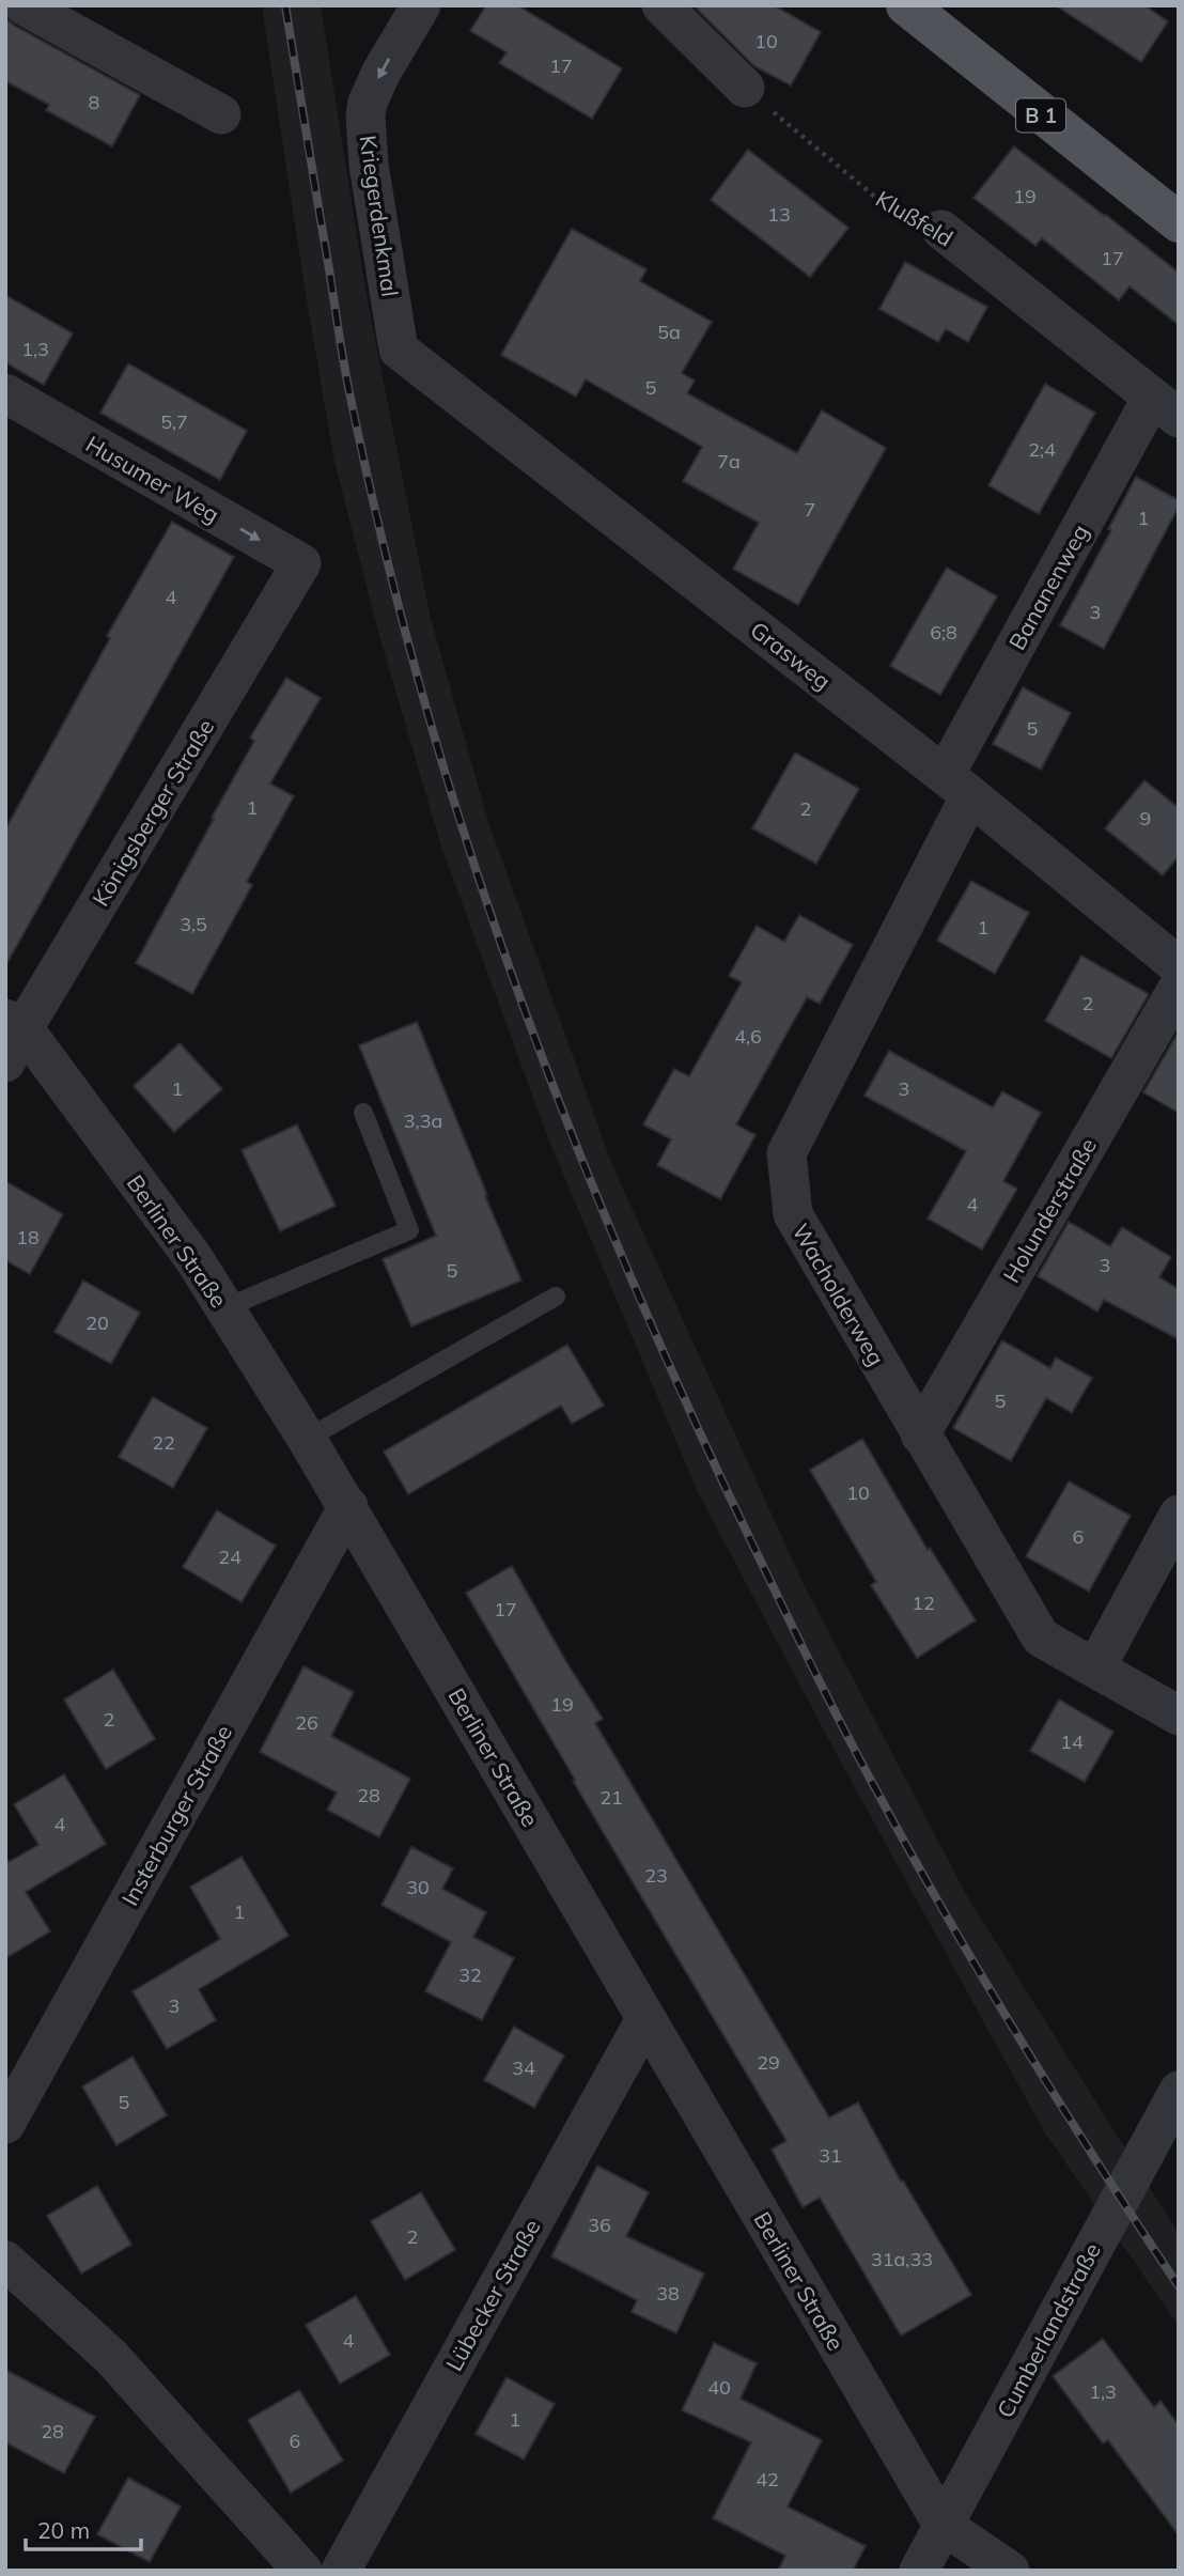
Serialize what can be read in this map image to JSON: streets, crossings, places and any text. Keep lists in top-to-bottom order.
{
  "streets": {
    "main road": ["B 1"],
    "street": [
      "Kriegerdenkmal",
      "Klußfeld",
      "Husumer Weg",
      "Bananenweg",
      "Grasweg",
      "Königsberger Straße",
      "Holunderstraße",
      "Berliner Straße",
      "Wacholderweg",
      "Insterburger Straße",
      "Lübecker Straße",
      "Cumberlandstraße"
    ]
  },
  "crossings": [
    ["Kriegerdenkmal", "Grasweg"],
    ["Klußfeld", "Bananenweg"],
    ["Husumer Weg", "Königsberger Straße"],
    ["Bananenweg", "Grasweg"],
    ["Bananenweg", "Wacholderweg"],
    ["Grasweg", "Wacholderweg"],
    ["Königsberger Straße", "Berliner Straße"],
    ["Holunderstraße", "Wacholderweg"],
    ["Berliner Straße", "Insterburger Straße"],
    ["Berliner Straße", "Lübecker Straße"],
    ["Berliner Straße", "Cumberlandstraße"]
  ],
  "one_way": ["Kriegerdenkmal", "Husumer Weg"],
  "house_numbers": [
    "10",
    "17",
    "8",
    "19",
    "13",
    "17",
    "5a",
    "1,3",
    "5",
    "5,7",
    "2;4",
    "7a",
    "7",
    "1",
    "4",
    "3",
    "6;8",
    "5",
    "1",
    "2",
    "9",
    "3,5",
    "1",
    "2",
    "4,6",
    "1",
    "3",
    "3,3a",
    "4",
    "18",
    "3",
    "5",
    "20",
    "5",
    "22",
    "10",
    "6",
    "24",
    "12",
    "17",
    "19",
    "2",
    "26",
    "14",
    "28",
    "21",
    "4",
    "23",
    "30",
    "1",
    "32",
    "3",
    "29",
    "34",
    "5",
    "31",
    "36",
    "2",
    "31a,33",
    "38",
    "4",
    "40",
    "1,3",
    "1",
    "28",
    "6",
    "42"
  ],
  "scale_bar": "20 m"
}
